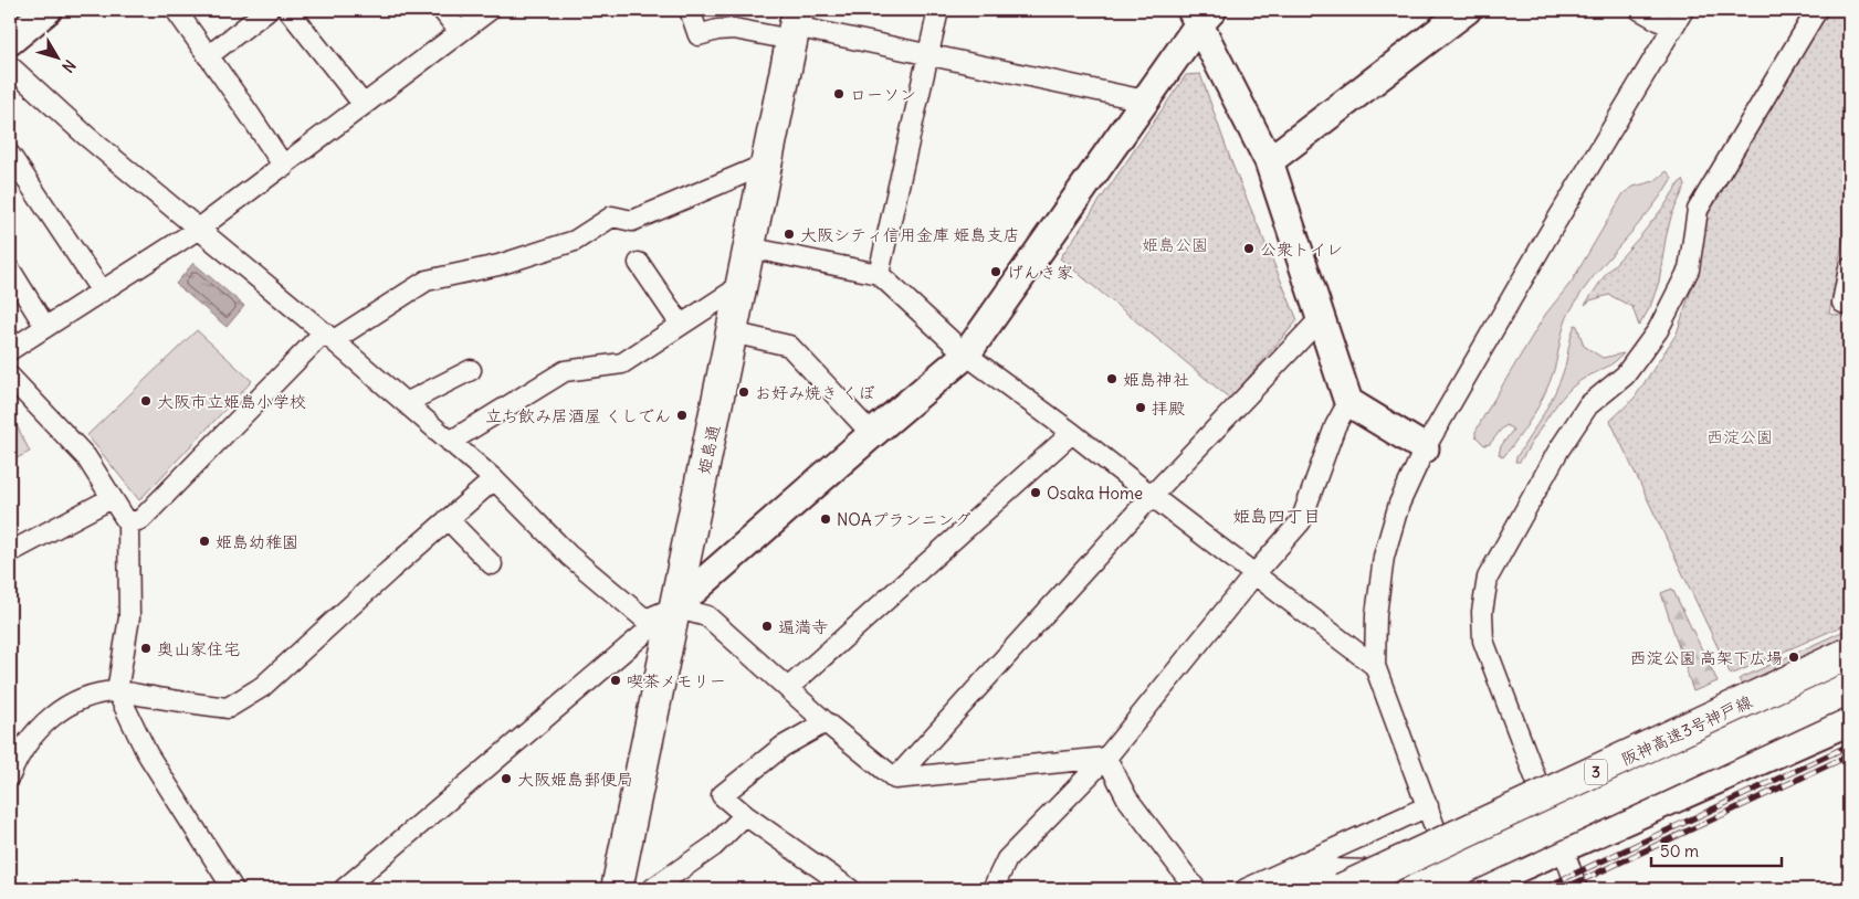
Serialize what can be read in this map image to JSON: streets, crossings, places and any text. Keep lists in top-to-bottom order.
{
  "streets": {
    "main road": ["姫島通", "阪神高速3号神戸線", "3"]
  },
  "districts": ["姫島四丁目"],
  "parks": ["姫島公園", "西淀公園"],
  "places": [
    "ローソン",
    "大阪シティ信用金庫 姫島支店",
    "公衆トイレ",
    "げんき家",
    "姫島神社",
    "お好み焼き くぼ",
    "大阪市立姫島小学校",
    "拝殿",
    "立ち飲み居酒屋 くしでん",
    "Osaka Home",
    "NOAプランニング",
    "姫島幼稚園",
    "遍満寺",
    "奥山家住宅",
    "西淀公園 高架下広場",
    "喫茶メモリー",
    "大阪姫島郵便局"
  ],
  "scale_bar": "50 m",
  "north": "bottom right"
}
